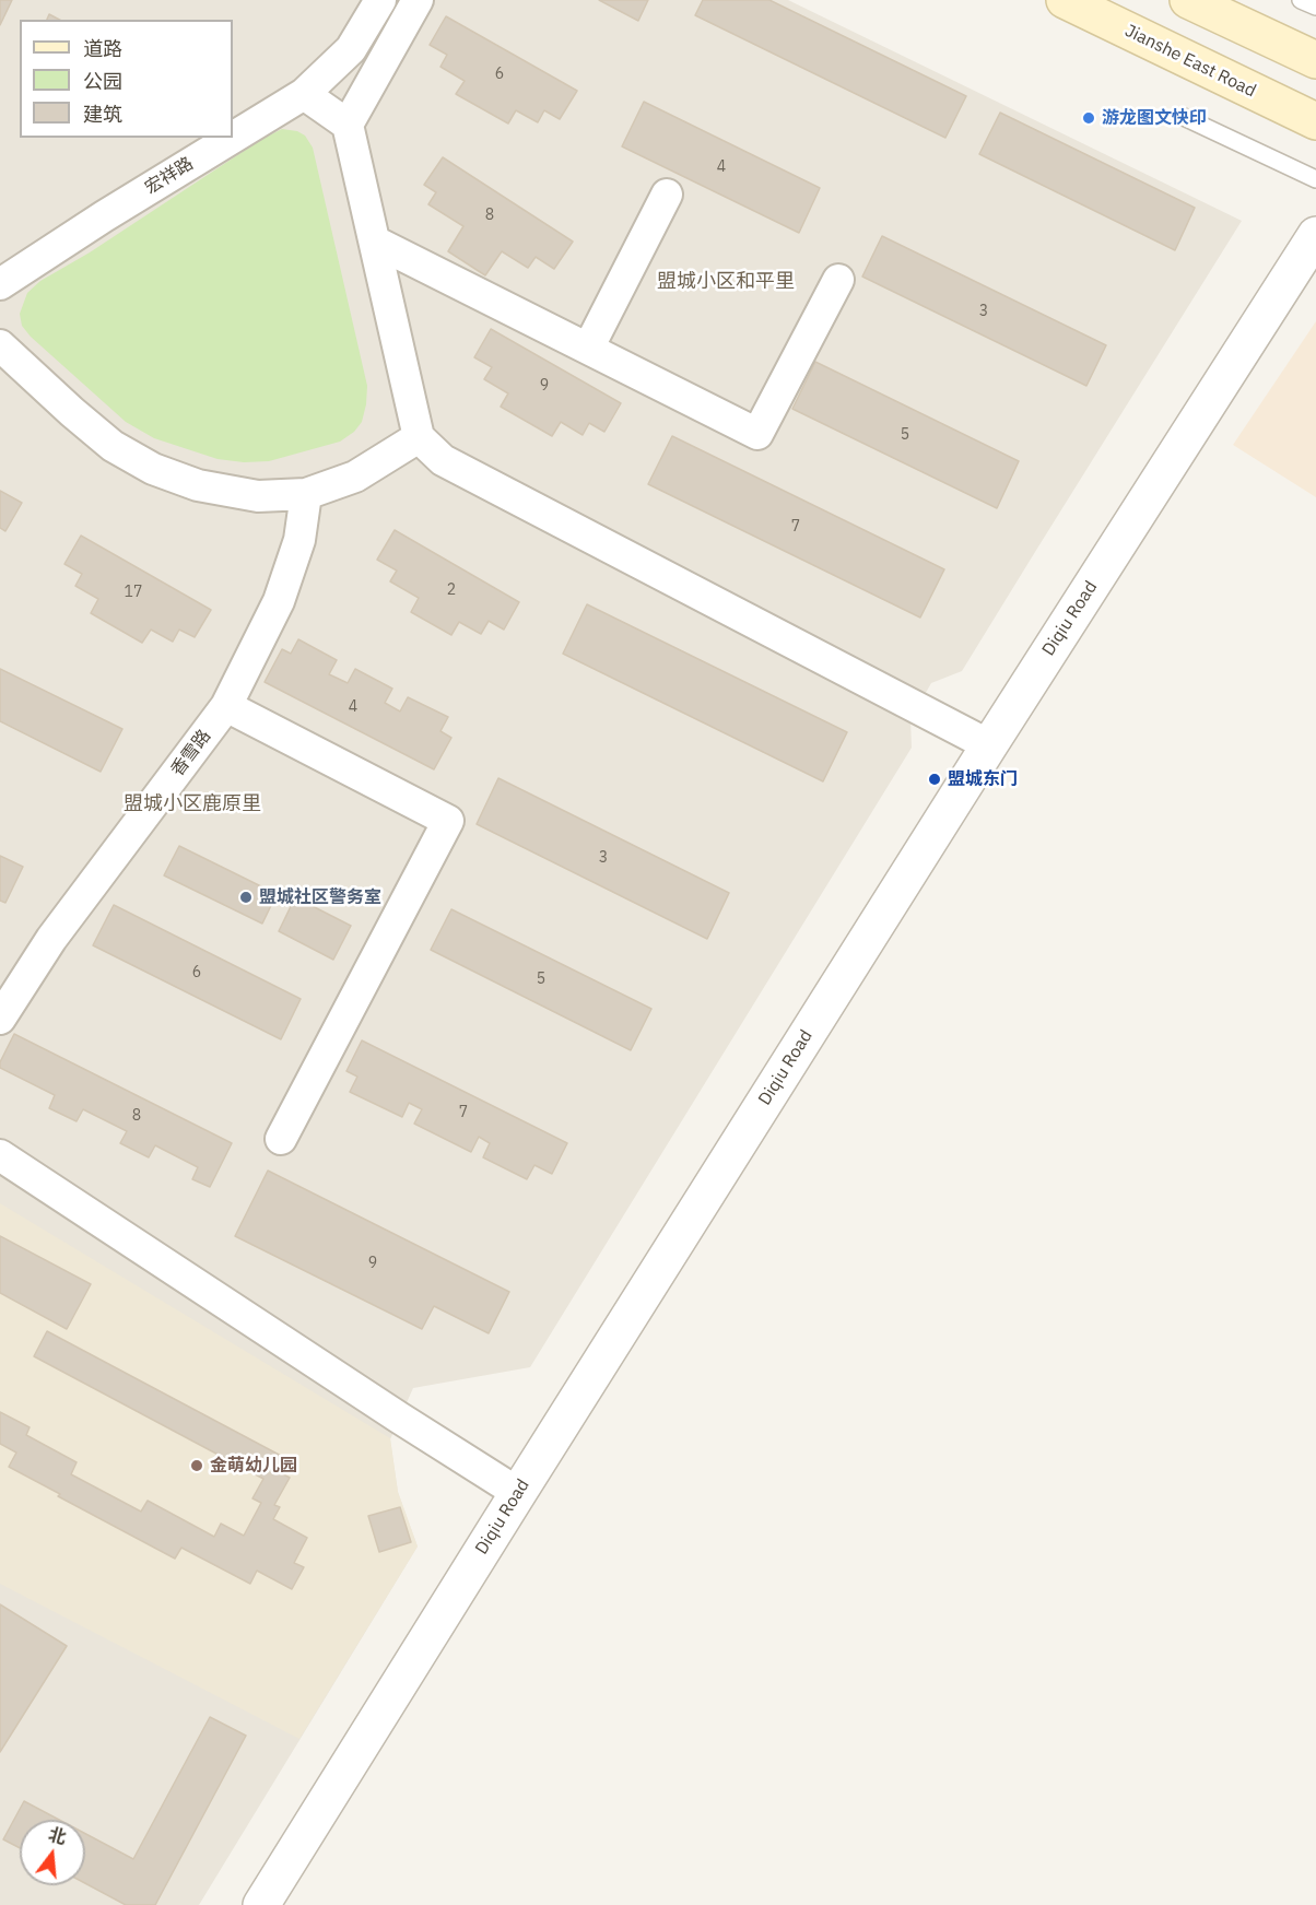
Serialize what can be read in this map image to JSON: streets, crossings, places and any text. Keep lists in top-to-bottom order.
{
  "streets": {
    "main road": ["Jianshe East Road"],
    "street": ["宏祥路", "Diqiu Road", "香雪路"]
  },
  "districts": ["盟城小区和平里", "盟城小区鹿原里"],
  "places": [
    "游龙图文快印",
    "盟城东门",
    "盟城社区警务室",
    "金萌幼儿园"
  ],
  "house_numbers": [
    "6",
    "4",
    "8",
    "3",
    "9",
    "5",
    "7",
    "2",
    "17",
    "4",
    "3",
    "6",
    "5",
    "7",
    "8",
    "9"
  ],
  "legend": ["道路", "公园", "建筑"],
  "north": "top"
}
